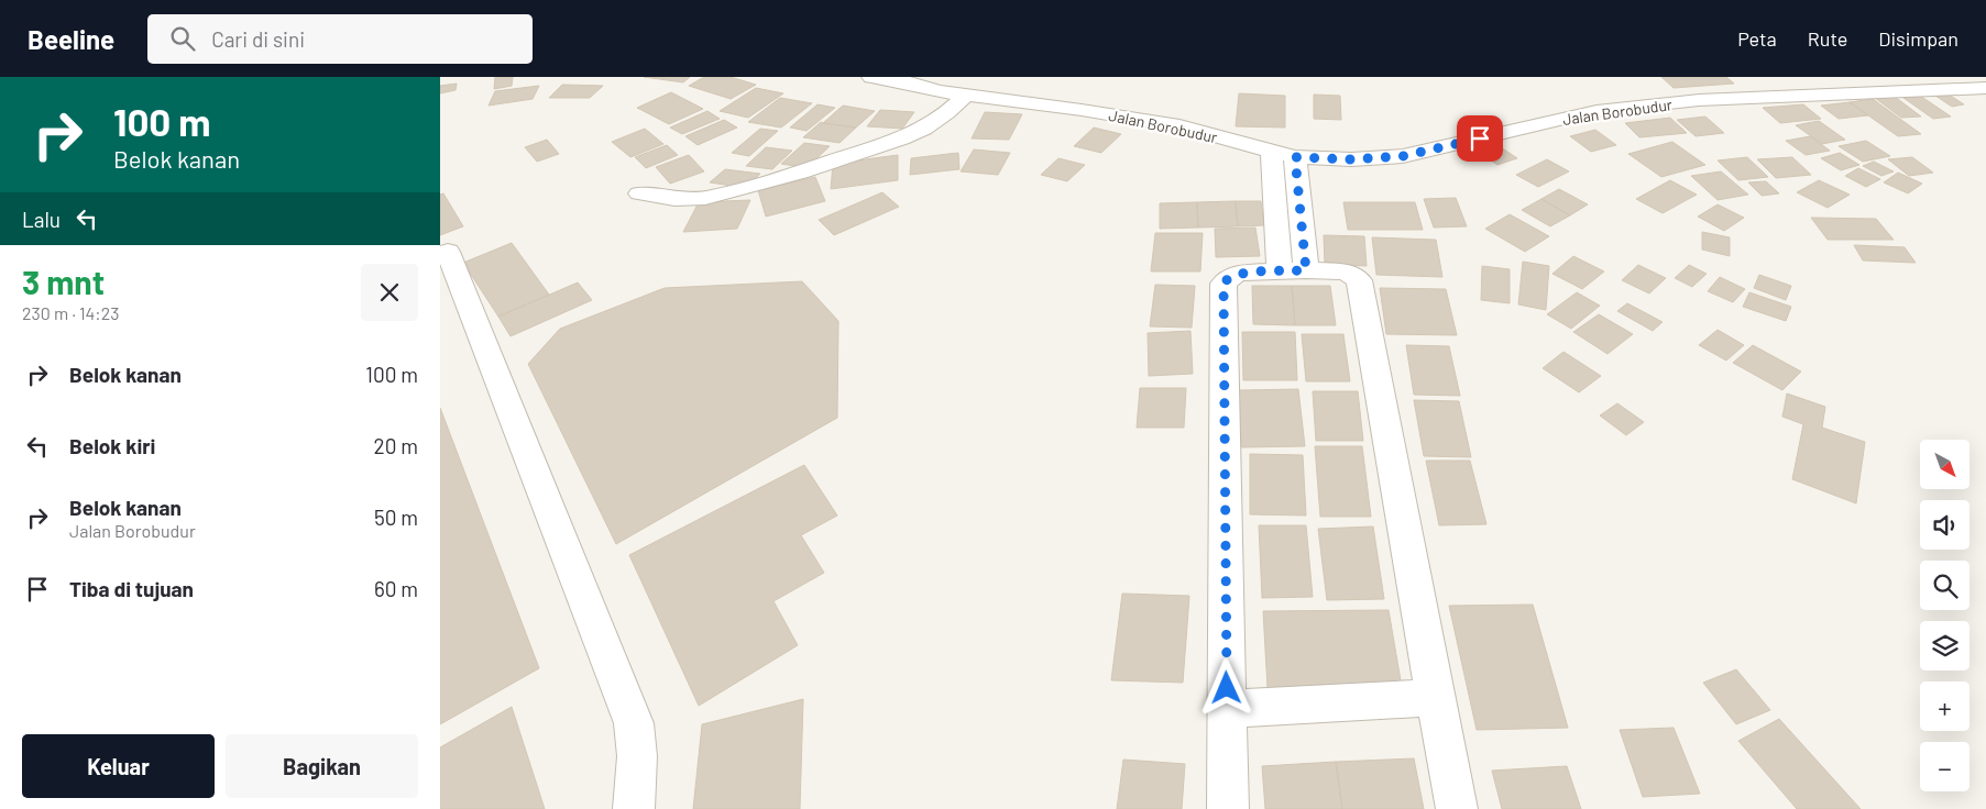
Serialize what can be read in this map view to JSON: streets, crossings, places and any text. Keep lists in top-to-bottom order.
{
  "streets": {
    "street": ["Jalan Borobudur"]
  },
  "north": "bottom right",
  "page": {
    "header": "Beeline",
    "search": "Cari di sini",
    "nav": ["Peta", "Rute", "Disimpan"],
    "turn": ["100 m", "Belok kanan"],
    "then": "Lalu",
    "heading": ["3 mnt", "230 m · 14:23"],
    "list": [
      {
        "name": "Belok kanan",
        "value": "100 m"
      },
      {
        "name": "Belok kiri",
        "value": "20 m"
      },
      {
        "name": "Belok kanan",
        "note": "Jalan Borobudur",
        "value": "50 m"
      },
      {
        "name": "Tiba di tujuan",
        "value": "60 m"
      }
    ],
    "map_buttons": ["+", "−"],
    "buttons": ["Keluar", "Bagikan"]
  }
}
